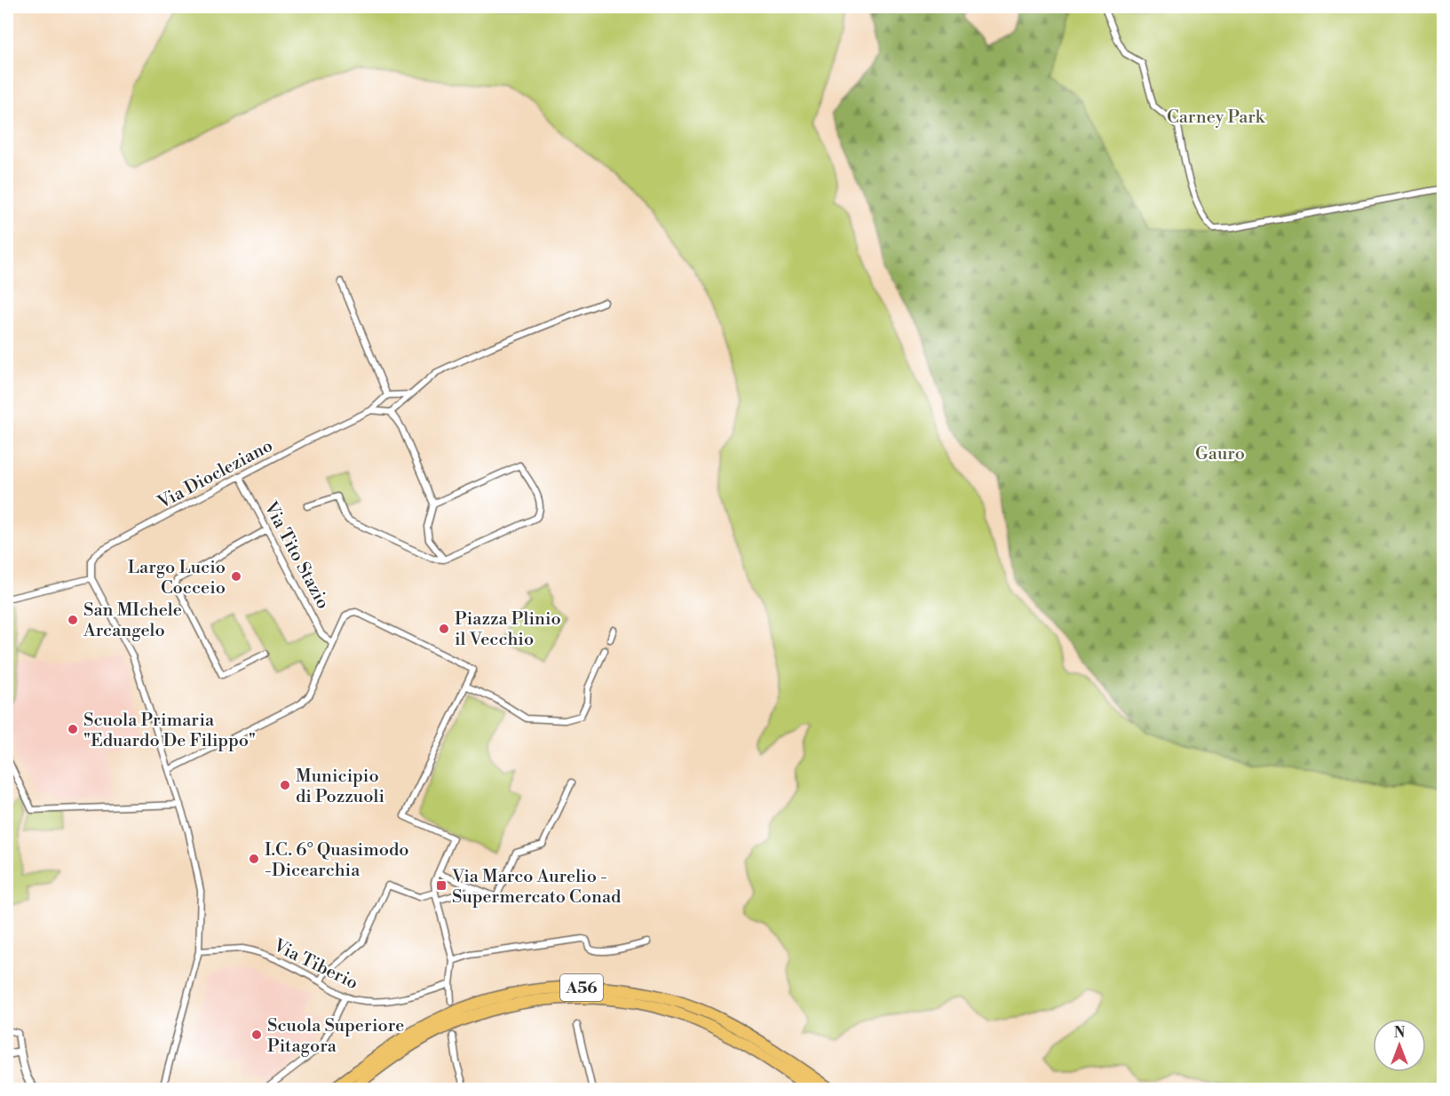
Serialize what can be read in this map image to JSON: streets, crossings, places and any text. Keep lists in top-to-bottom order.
{
  "streets": {
    "highway": ["A56"],
    "street": ["Via Diocleziano", "Via Tito Stazio", "Via Tiberio"]
  },
  "crossings": [
    ["Via Diocleziano", "Via Tito Stazio"]
  ],
  "parks": ["Carney Park", "Gauro"],
  "places": {
    "other": [
      "Largo Lucio Cocceio",
      "San MIchele Arcangelo",
      "Piazza Plinio il Vecchio",
      "Scuola Primaria \"Eduardo De Filippo\"",
      "Municipio di Pozzuoli",
      "I.C. 6° Quasimodo -Dicearchia",
      "Scuola Superiore Pitagora"
    ],
    "transit": ["Via Marco Aurelio - Supermercato Conad"]
  },
  "north": "top"
}
